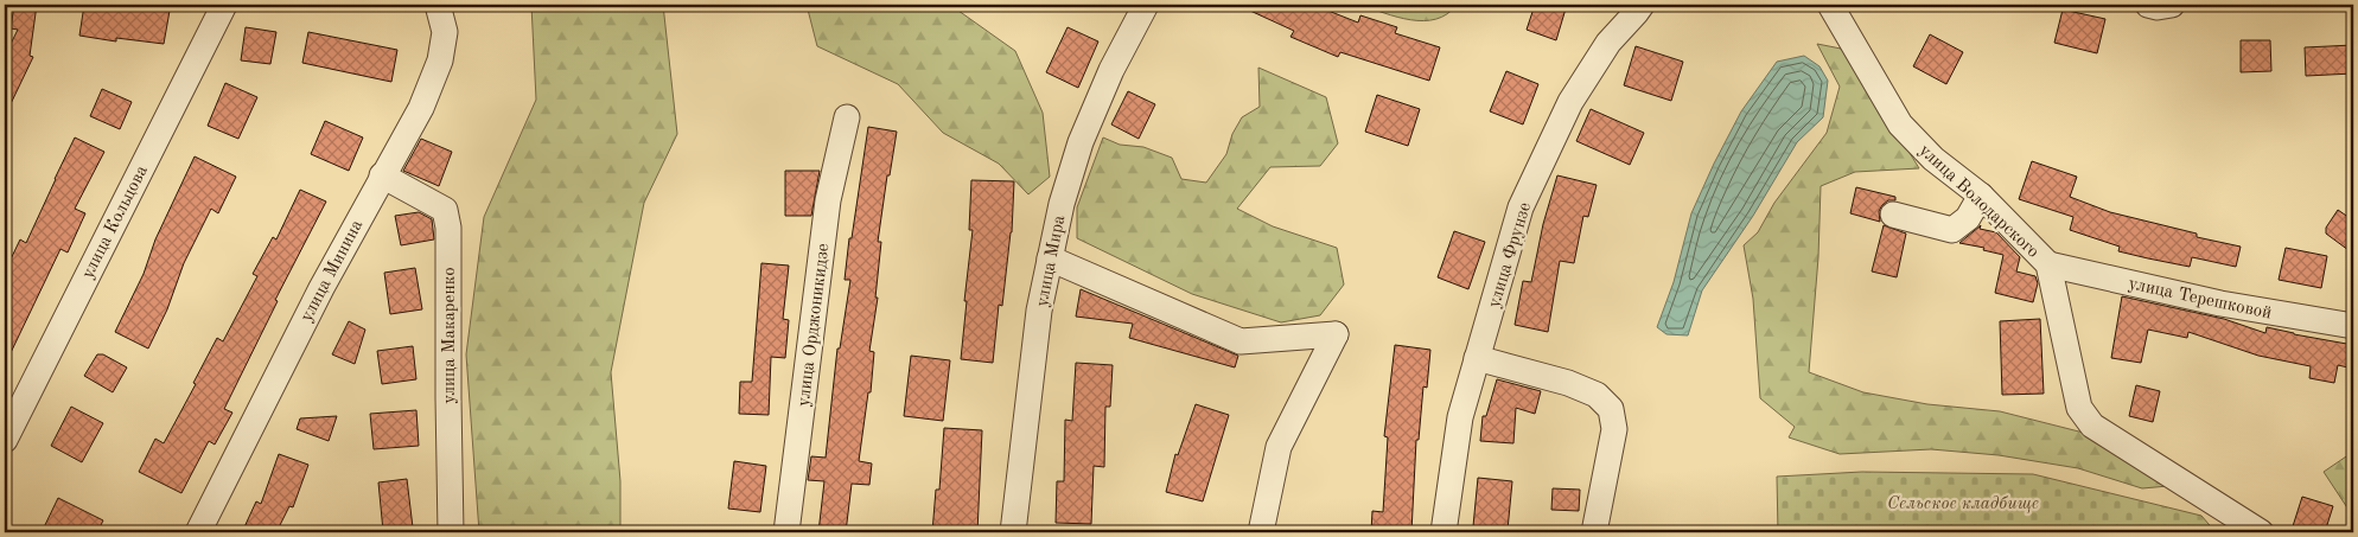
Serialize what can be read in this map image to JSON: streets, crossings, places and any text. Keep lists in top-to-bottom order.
{
  "streets": {
    "street": [
      "улица Володарского",
      "улица Кольцова",
      "улица Фрунзе",
      "улица Мира",
      "улица Минина",
      "улица Терешковой",
      "улица Орджоникидзе",
      "улица Макаренко"
    ]
  },
  "crossings": [
    ["улица Володарского", "улица Терешковой"],
    ["улица Минина", "улица Макаренко"]
  ],
  "parks": ["Сельское кладбище"]
}
